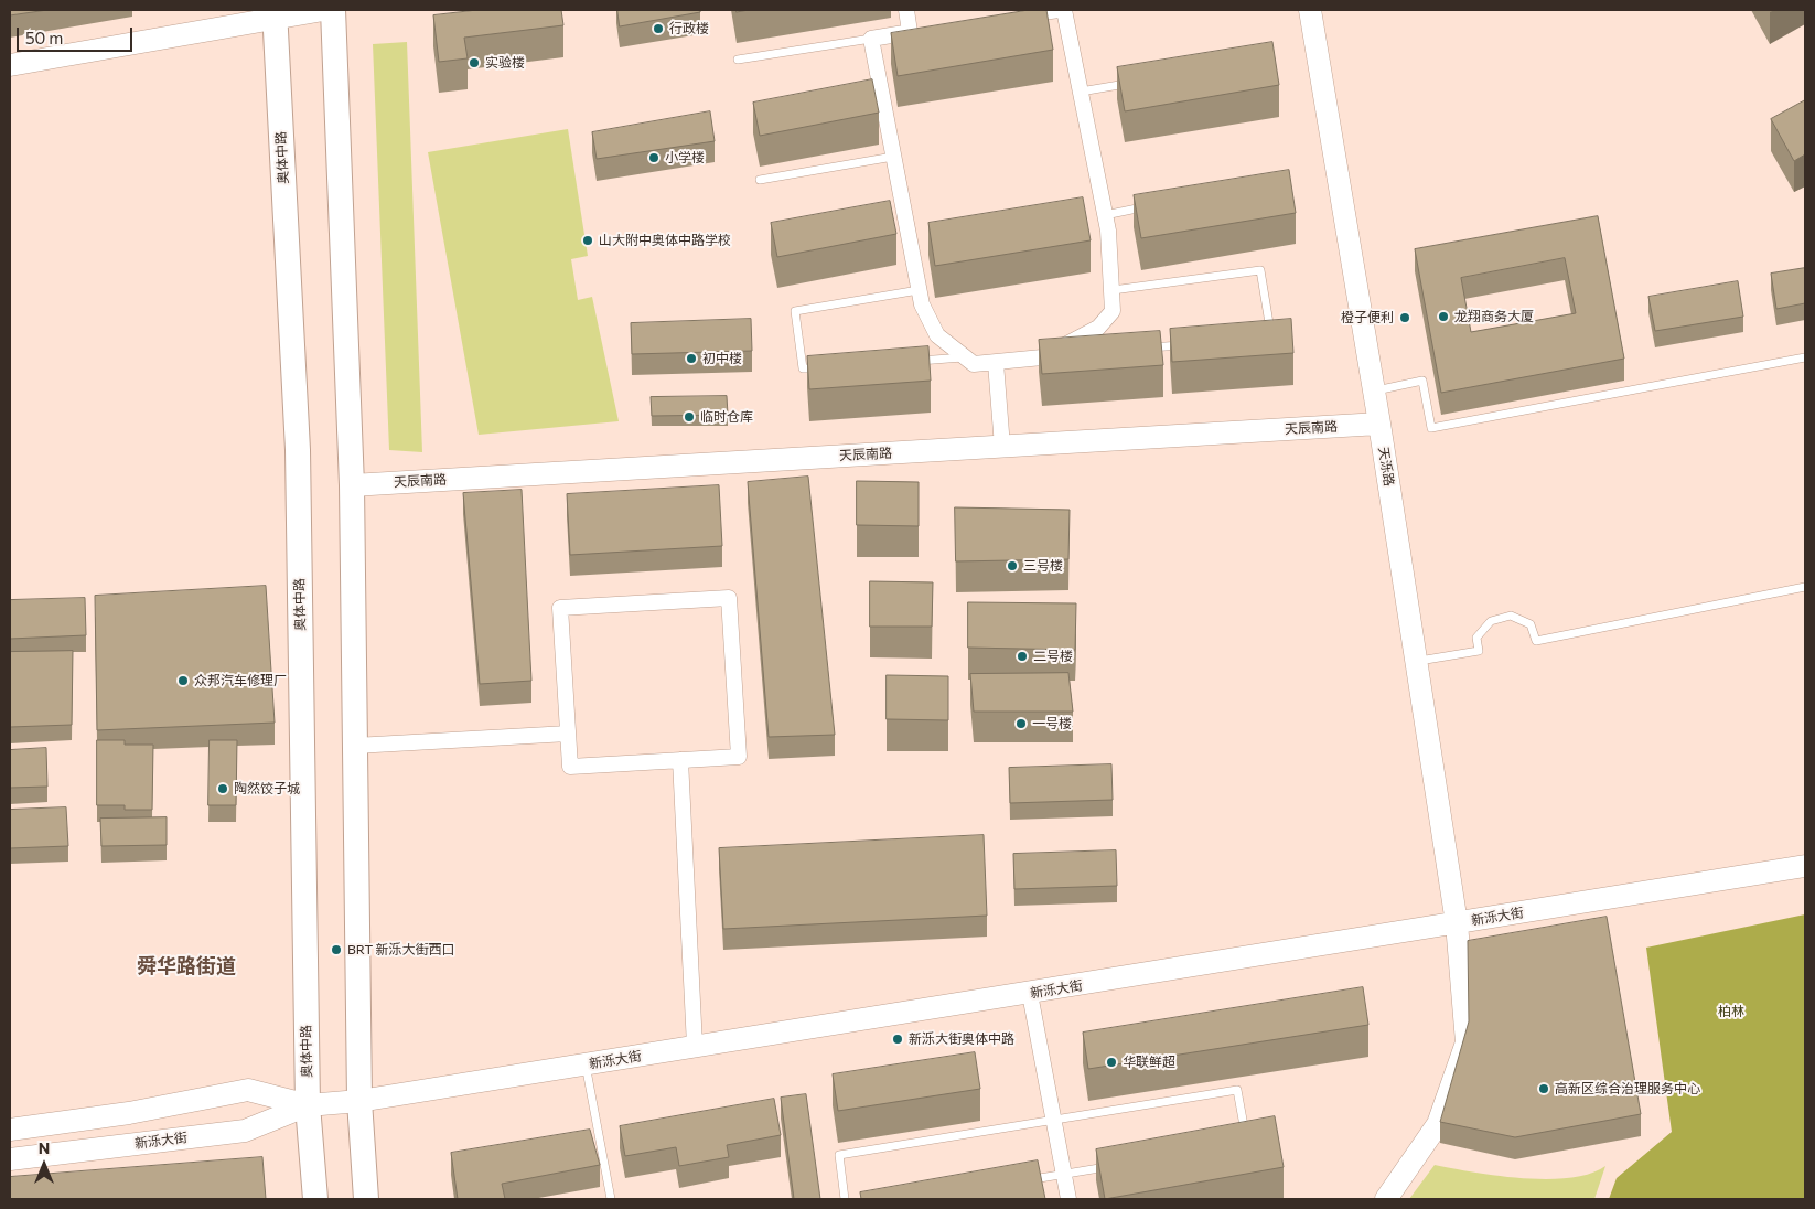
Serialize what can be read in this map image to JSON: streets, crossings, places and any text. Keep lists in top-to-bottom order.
{
  "streets": {
    "main road": ["奥体中路"],
    "street": ["天辰南路", "天泺路", "新泺大街"]
  },
  "crossings": [
    ["奥体中路", "新泺大街"],
    ["天辰南路", "天泺路"],
    ["天泺路", "新泺大街"]
  ],
  "districts": ["舜华路街道"],
  "parks": ["柏林"],
  "places": [
    "行政楼",
    "实验楼",
    "小学楼",
    "山大附中奥体中路学校",
    "龙翔商务大厦",
    "橙子便利",
    "初中楼",
    "临时仓库",
    "三号楼",
    "二号楼",
    "众邦汽车修理厂",
    "一号楼",
    "陶然饺子城",
    "BRT 新泺大街西口",
    "新泺大街奥体中路",
    "华联鲜超",
    "高新区综合治理服务中心"
  ],
  "scale_bar": "50 m",
  "north": "top"
}
